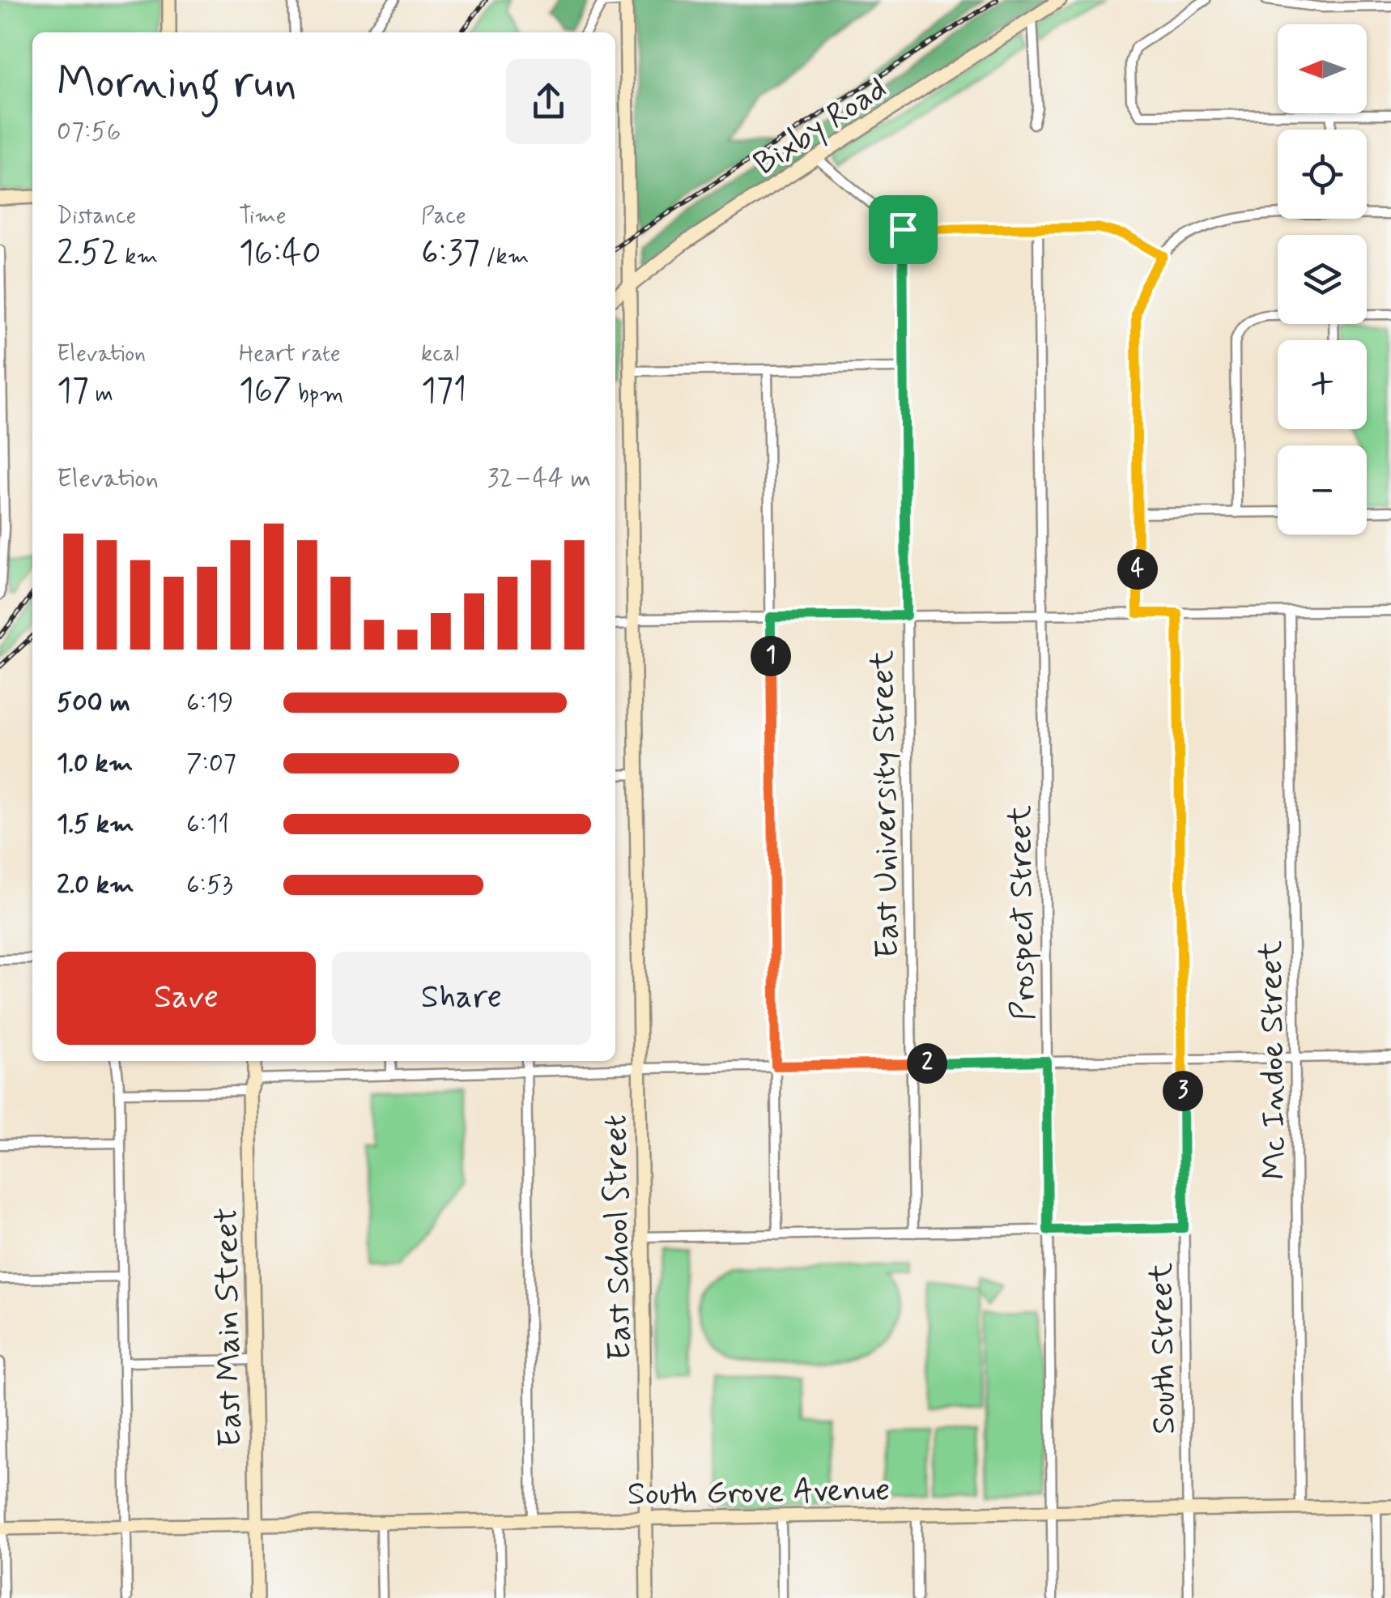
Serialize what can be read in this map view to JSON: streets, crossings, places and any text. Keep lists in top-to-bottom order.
{
  "streets": {
    "street": [
      "Bixby Road",
      "East University Street",
      "Prospect Street",
      "Mc Indoe Street",
      "East School Street",
      "East Main Street",
      "South Street",
      "South Grove Avenue"
    ]
  },
  "crossings": [
    ["Bixby Road", "East School Street"],
    ["Prospect Street", "South Grove Avenue"],
    ["Mc Indoe Street", "South Grove Avenue"],
    ["East School Street", "South Grove Avenue"],
    ["East Main Street", "South Grove Avenue"],
    ["South Street", "South Grove Avenue"]
  ],
  "north": "left",
  "page": {
    "map_buttons": ["+", "−"],
    "heading": ["Morning run", "07:56"],
    "stats": [
      ["Distance", "2.52 km"],
      ["Time", "16:40"],
      ["Pace", "6:37 /km"],
      ["Elevation", "17 m"],
      ["Heart rate", "167 bpm"],
      ["kcal", "171"]
    ],
    "chart": ["Elevation", "32–44 m"],
    "pins": [
      "4",
      "1",
      "2",
      "3"
    ],
    "list": [
      {
        "name": "500 m",
        "note": "6:19"
      },
      {
        "name": "1.0 km",
        "note": "7:07"
      },
      {
        "name": "1.5 km",
        "note": "6:11"
      },
      {
        "name": "2.0 km",
        "note": "6:53"
      }
    ],
    "buttons": ["Save", "Share"]
  }
}
